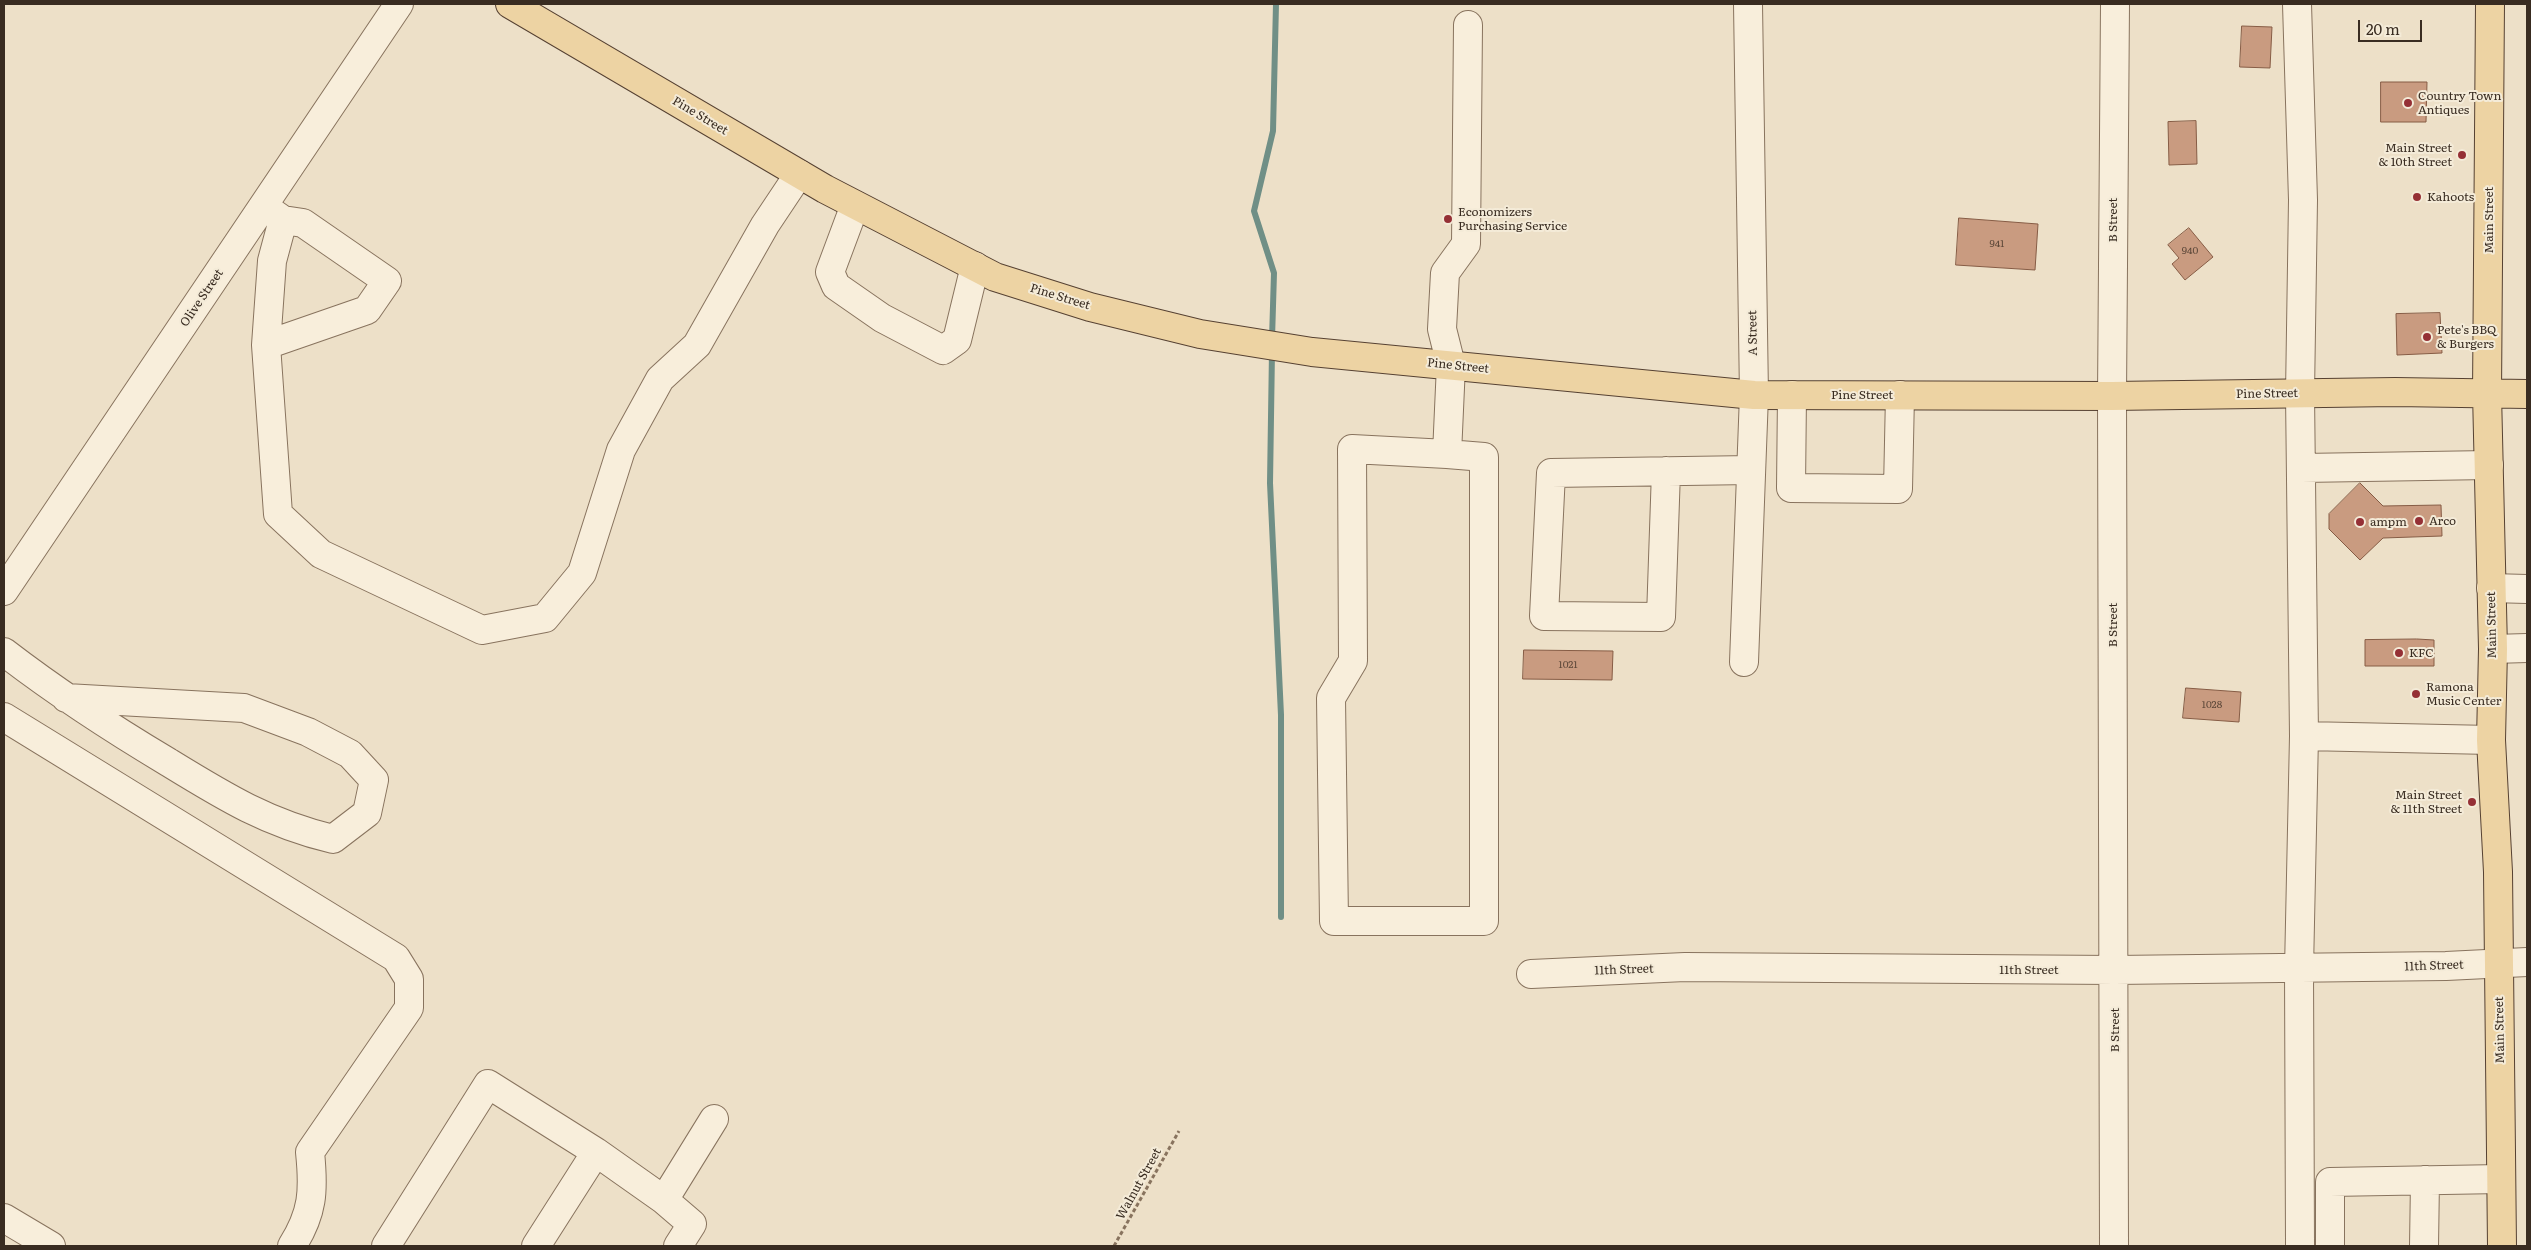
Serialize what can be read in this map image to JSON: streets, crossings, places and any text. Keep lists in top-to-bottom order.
{
  "streets": {
    "main road": ["Pine Street", "Main Street"],
    "street": [
      "B Street",
      "Olive Street",
      "A Street",
      "11th Street"
    ],
    "path": ["Walnut Street"]
  },
  "crossings": [
    ["Pine Street", "B Street"],
    ["Pine Street", "Main Street"],
    ["Pine Street", "A Street"],
    ["B Street", "11th Street"],
    ["Main Street", "11th Street"]
  ],
  "places": [
    "Country Town Antiques",
    "Main Street & 10th Street",
    "Kahoots",
    "Economizers Purchasing Service",
    "Pete's BBQ & Burgers",
    "Arco",
    "ampm",
    "KFC",
    "Ramona Music Center",
    "Main Street & 11th Street"
  ],
  "house_numbers": [
    "941",
    "940",
    "1021",
    "1028"
  ],
  "scale_bar": "20 m"
}
